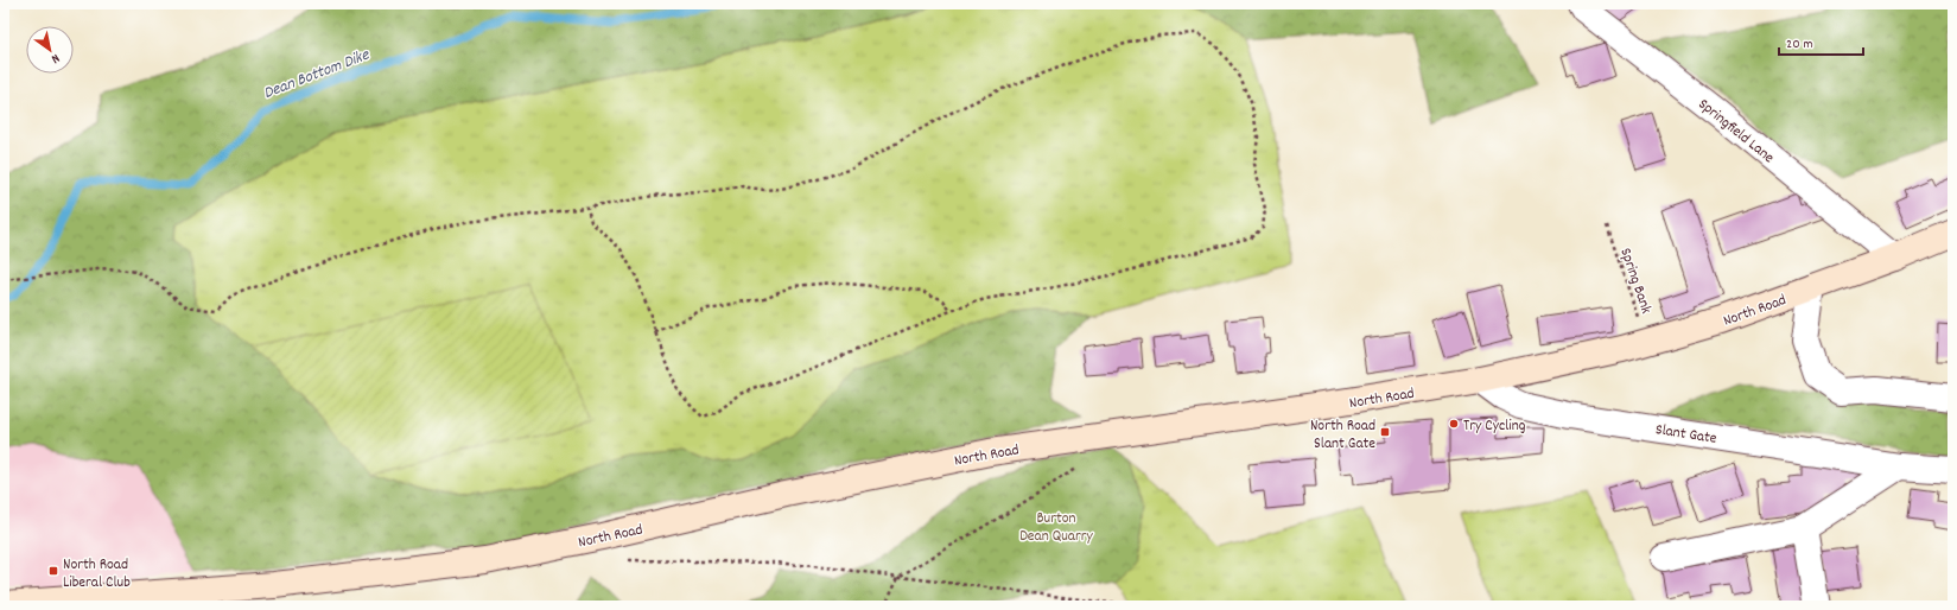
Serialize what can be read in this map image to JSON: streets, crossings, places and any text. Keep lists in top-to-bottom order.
{
  "streets": {
    "main road": ["North Road"],
    "street": ["Springfield Lane", "Slant Gate"],
    "path": ["Spring Bank"]
  },
  "crossings": [
    ["Springfield Lane", "North Road"],
    ["Spring Bank", "North Road"],
    ["North Road", "Slant Gate"]
  ],
  "water": ["Dean Bottom Dike"],
  "parks": ["Burton Dean Quarry"],
  "places": {
    "other": ["Try Cycling"],
    "transit": ["North Road Slant Gate", "North Road Liberal Club"]
  },
  "scale_bar": "20 m",
  "north": "bottom right"
}
